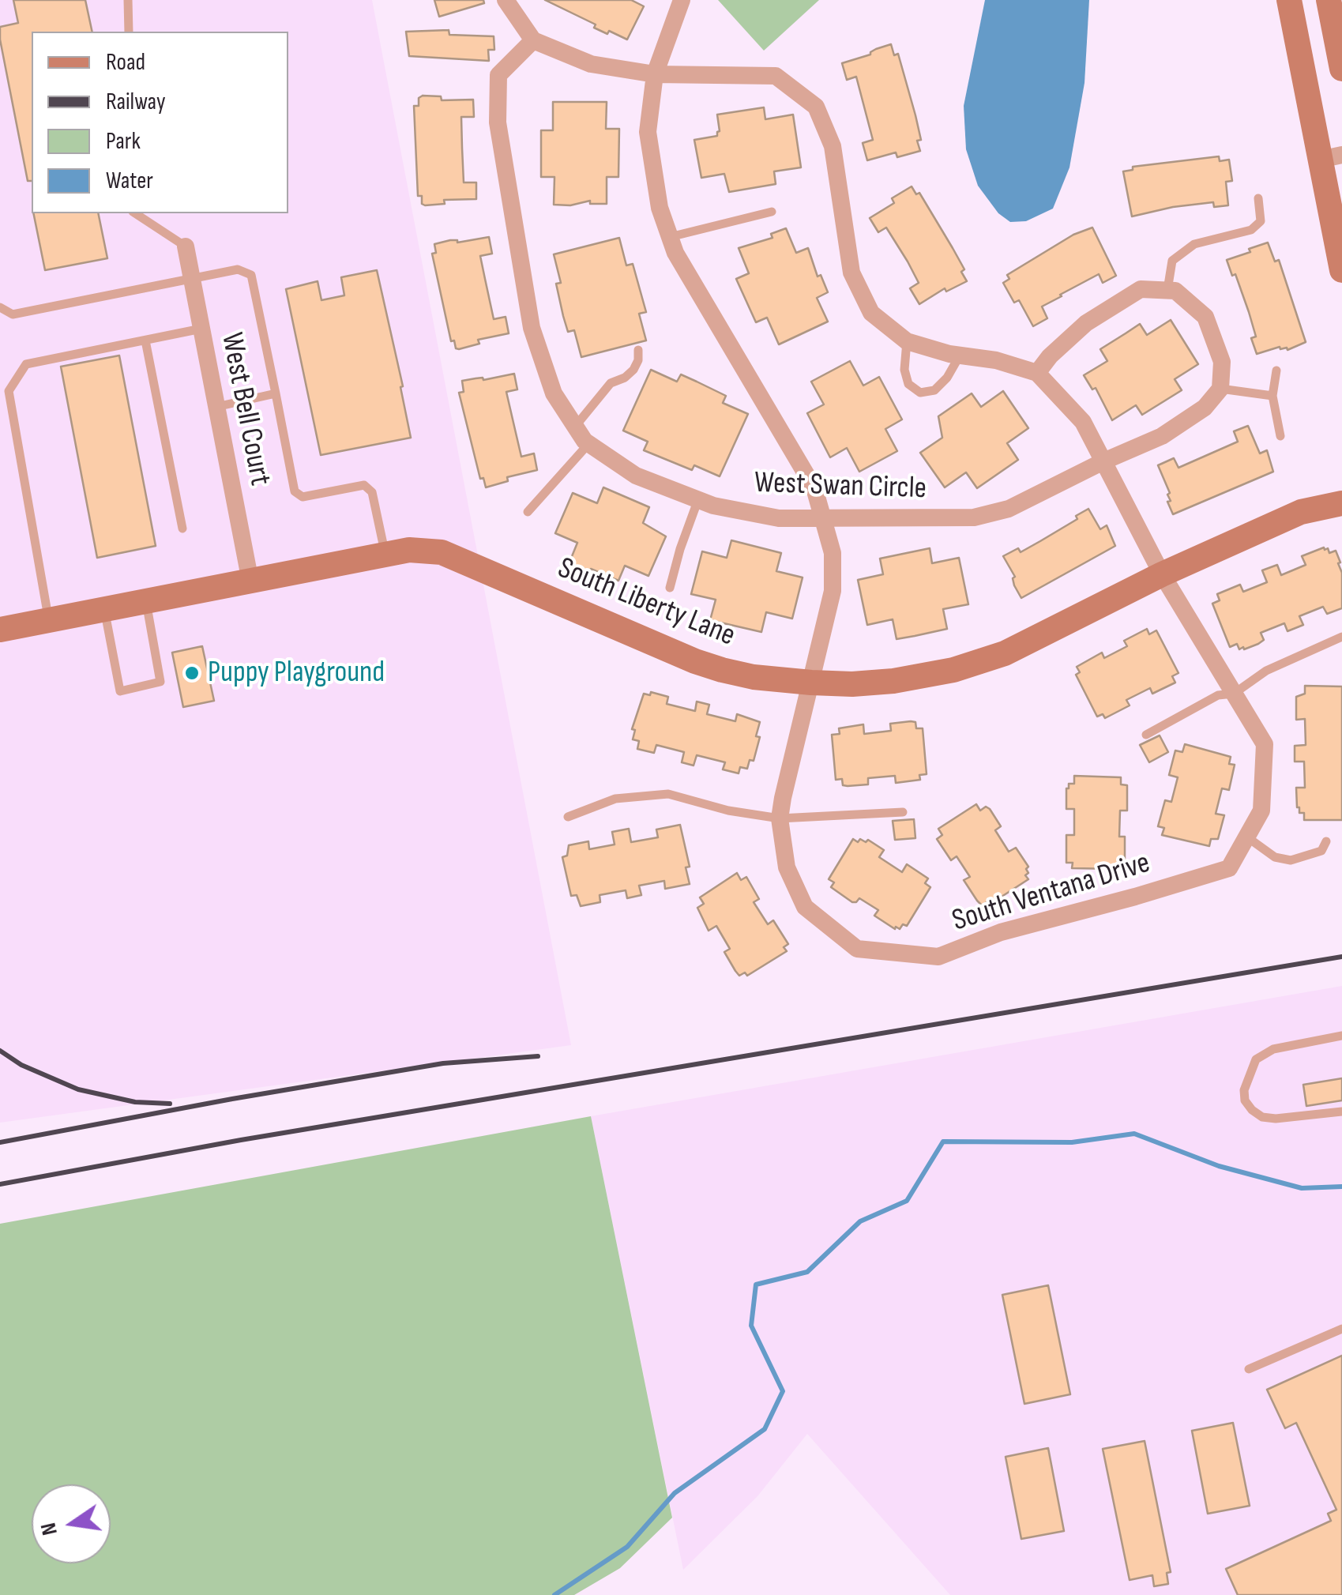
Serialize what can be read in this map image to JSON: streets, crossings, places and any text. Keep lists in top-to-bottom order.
{
  "streets": {
    "street": [
      "West Bell Court",
      "West Swan Circle",
      "South Liberty Lane",
      "South Ventana Drive"
    ]
  },
  "crossings": [
    ["West Bell Court", "South Liberty Lane"],
    ["West Swan Circle", "South Ventana Drive"],
    ["South Liberty Lane", "South Ventana Drive"]
  ],
  "places": ["Puppy Playground"],
  "legend": [
    "Road",
    "Railway",
    "Park",
    "Water"
  ],
  "north": "left"
}
